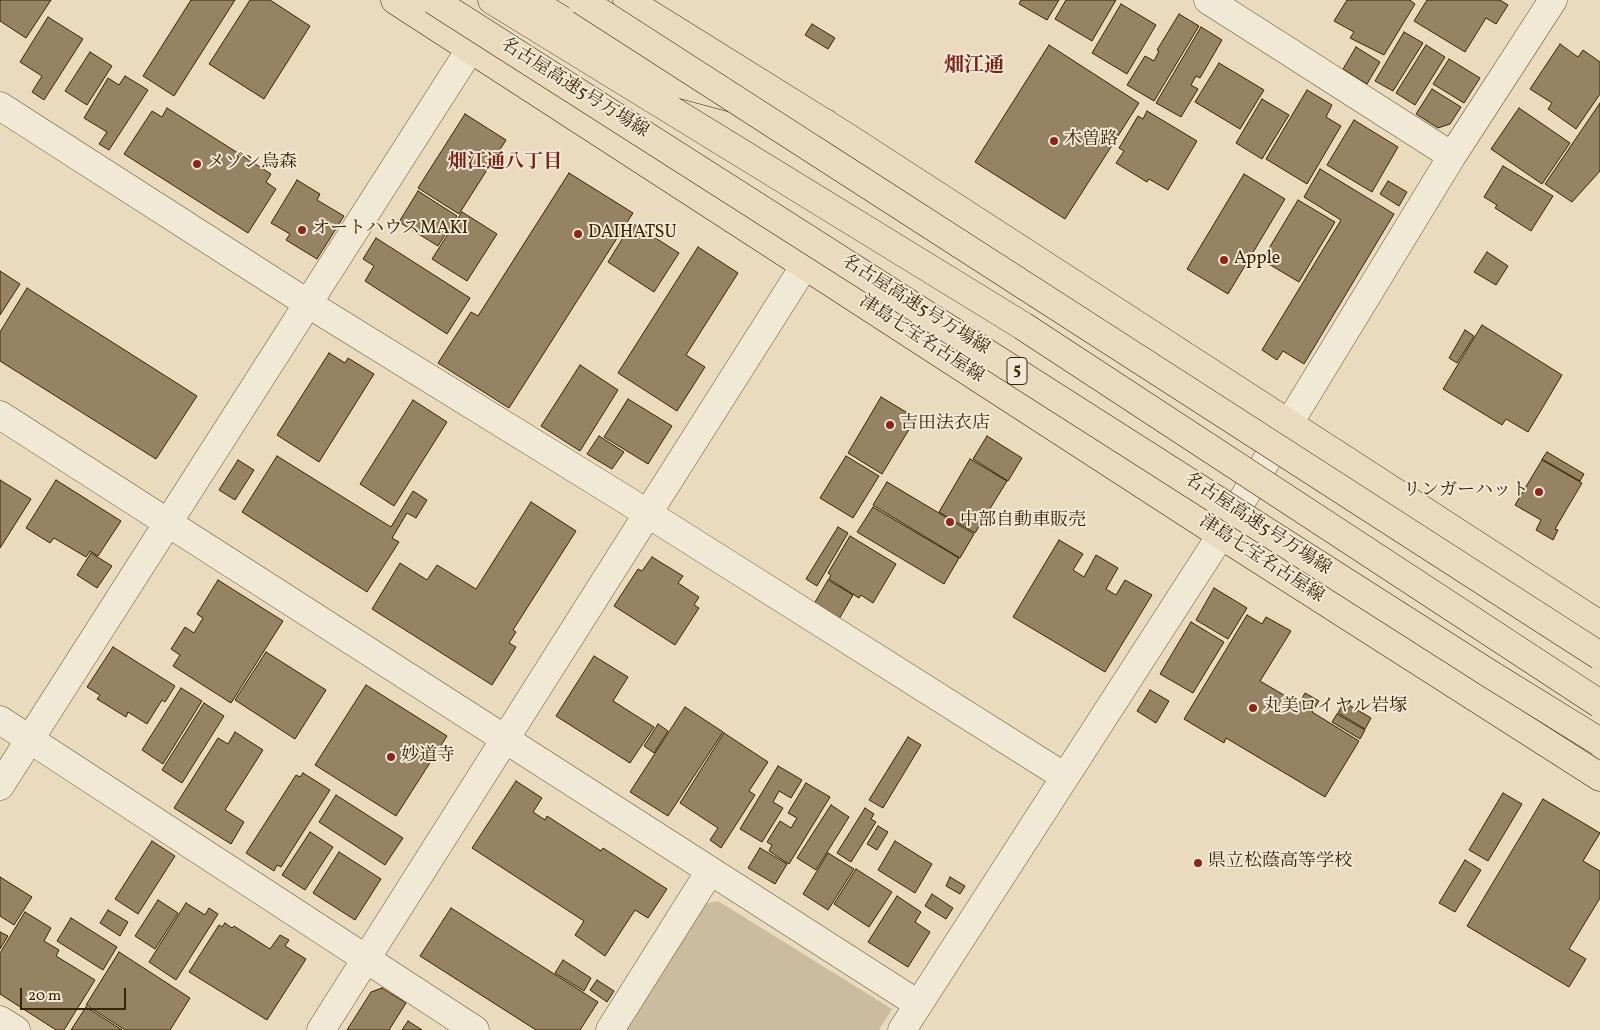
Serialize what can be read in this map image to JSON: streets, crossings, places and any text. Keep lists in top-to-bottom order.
{
  "streets": {
    "main road": ["名古屋高速5号万場線", "津島七宝名古屋線", "5"]
  },
  "districts": ["畑江通", "畑江通八丁目"],
  "places": [
    "木曽路",
    "メゾン烏森",
    "オートハウスMAKI",
    "DAIHATSU",
    "Apple",
    "吉田法衣店",
    "リンガーハット",
    "中部自動車販売",
    "丸美ロイヤル岩塚",
    "妙道寺",
    "県立松蔭高等学校"
  ],
  "scale_bar": "20 m"
}
